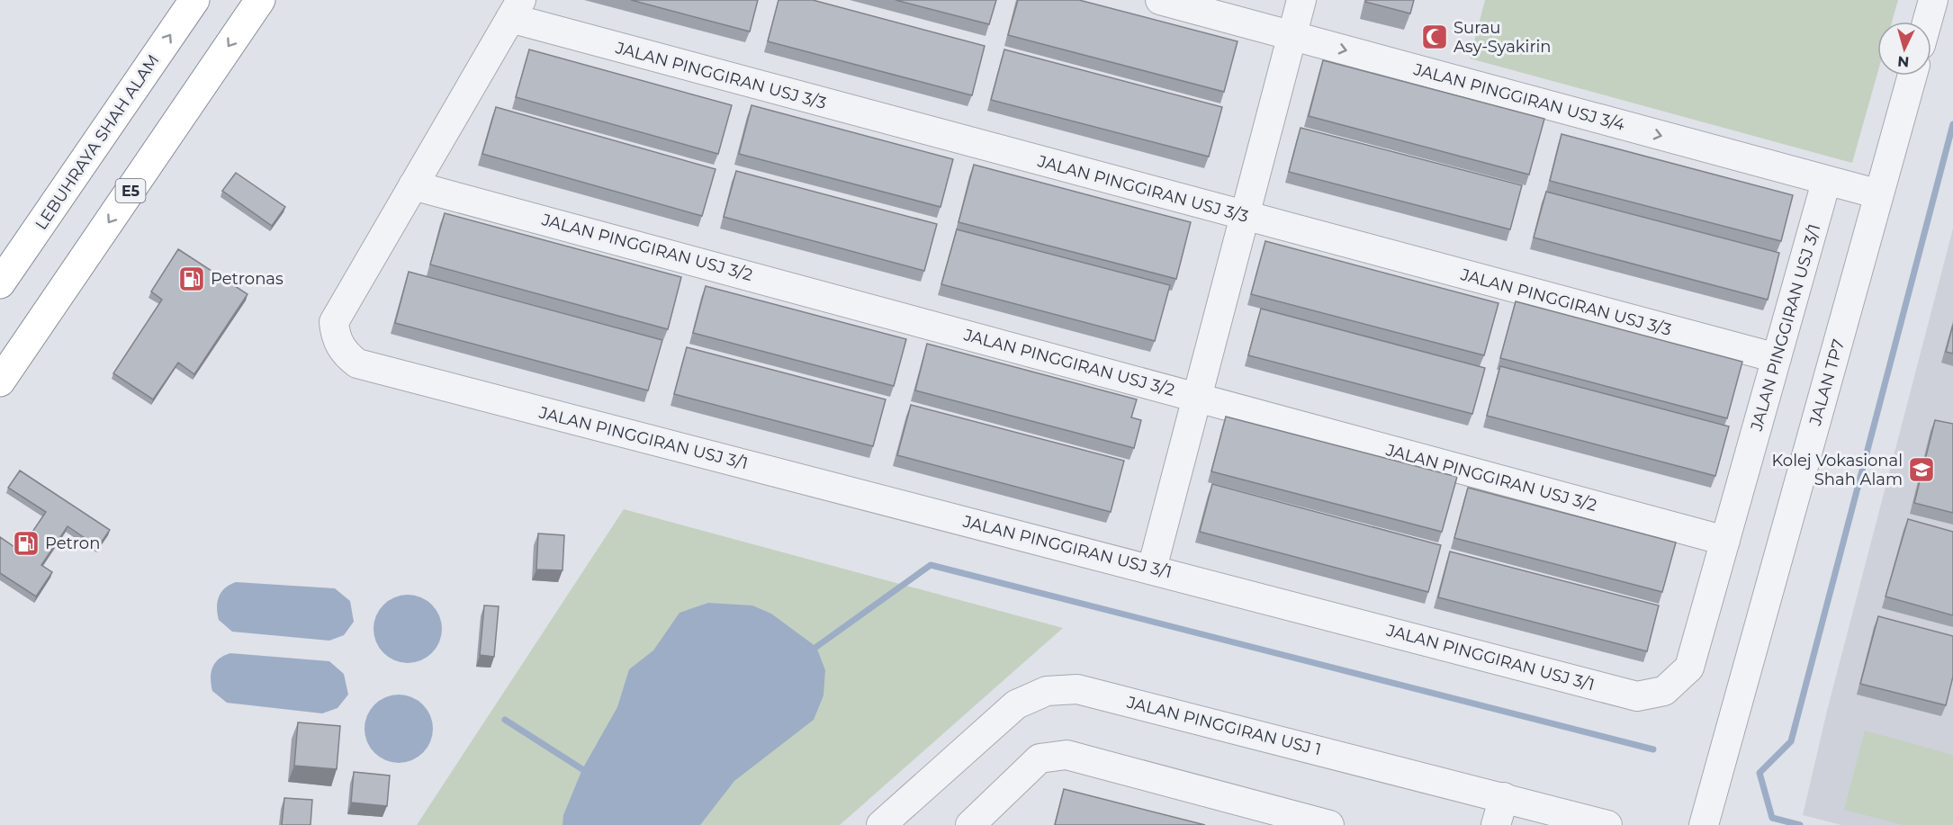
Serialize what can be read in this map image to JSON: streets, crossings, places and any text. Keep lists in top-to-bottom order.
{
  "streets": {
    "highway": ["LEBUHRAYA SHAH ALAM", "E5"],
    "street": [
      "JALAN PINGGIRAN USJ 3/3",
      "JALAN PINGGIRAN USJ 3/4",
      "JALAN PINGGIRAN USJ 3/2",
      "JALAN PINGGIRAN USJ 3/1",
      "JALAN TP7",
      "JALAN PINGGIRAN USJ 1"
    ]
  },
  "crossings": [
    ["JALAN PINGGIRAN USJ 3/3", "JALAN PINGGIRAN USJ 3/1"],
    ["JALAN PINGGIRAN USJ 3/4", "JALAN PINGGIRAN USJ 3/1"],
    ["JALAN PINGGIRAN USJ 3/4", "JALAN TP7"],
    ["JALAN PINGGIRAN USJ 3/2", "JALAN PINGGIRAN USJ 3/1"]
  ],
  "one_way": ["JALAN PINGGIRAN USJ 3/4"],
  "places": {
    "mosque": ["Surau Asy-Syakirin"],
    "fuel station": ["Petronas", "Petron"],
    "school or university": ["Kolej Vokasional Shah Alam"]
  },
  "north": "bottom"
}
